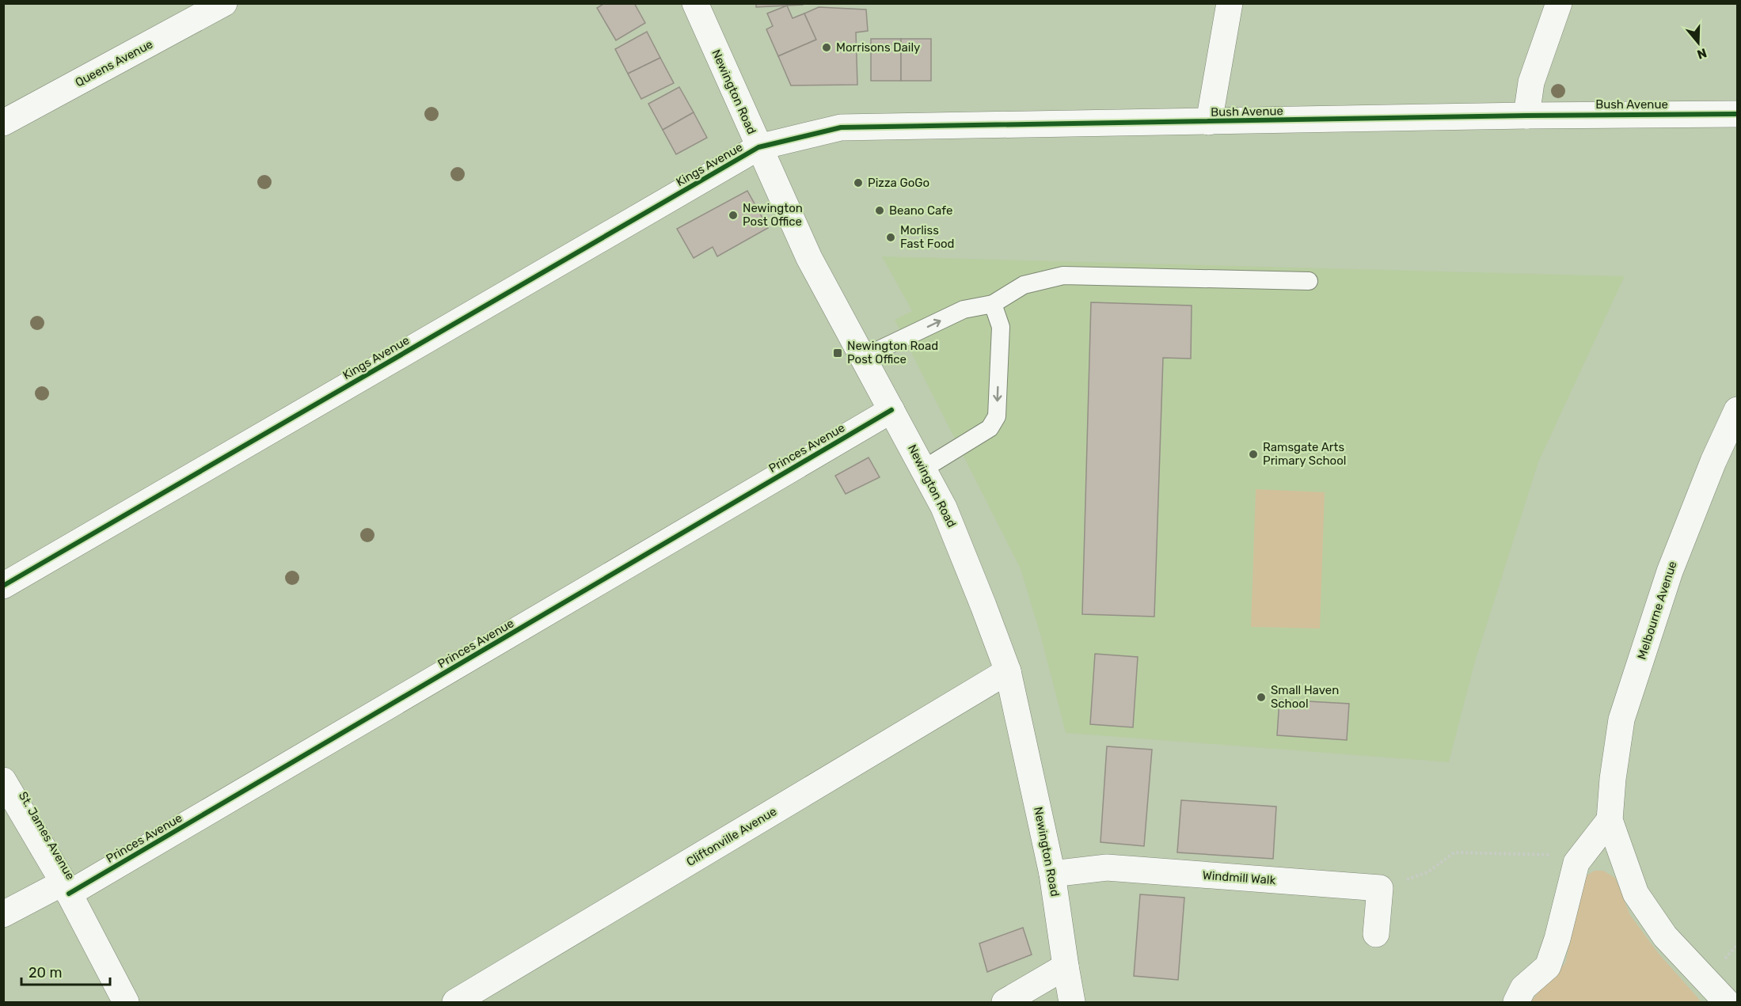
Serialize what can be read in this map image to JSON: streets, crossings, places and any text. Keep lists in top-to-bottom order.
{
  "streets": {
    "street": [
      "Queens Avenue",
      "Newington Road",
      "Bush Avenue",
      "Kings Avenue",
      "Princes Avenue",
      "Melbourne Avenue",
      "St. James Avenue",
      "Cliftonville Avenue",
      "Windmill Walk"
    ]
  },
  "crossings": [
    ["Newington Road", "Bush Avenue"],
    ["Newington Road", "Kings Avenue"],
    ["Newington Road", "Princes Avenue"],
    ["Newington Road", "Cliftonville Avenue"],
    ["Newington Road", "Windmill Walk"],
    ["Bush Avenue", "Kings Avenue"],
    ["Princes Avenue", "St. James Avenue"]
  ],
  "places": {
    "other": [
      "Morrisons Daily",
      "Pizza GoGo",
      "Beano Cafe",
      "Newington Post Office",
      "Morliss Fast Food",
      "Ramsgate Arts Primary School",
      "Small Haven School"
    ],
    "transit": ["Newington Road Post Office"]
  },
  "scale_bar": "20 m",
  "north": "bottom"
}
